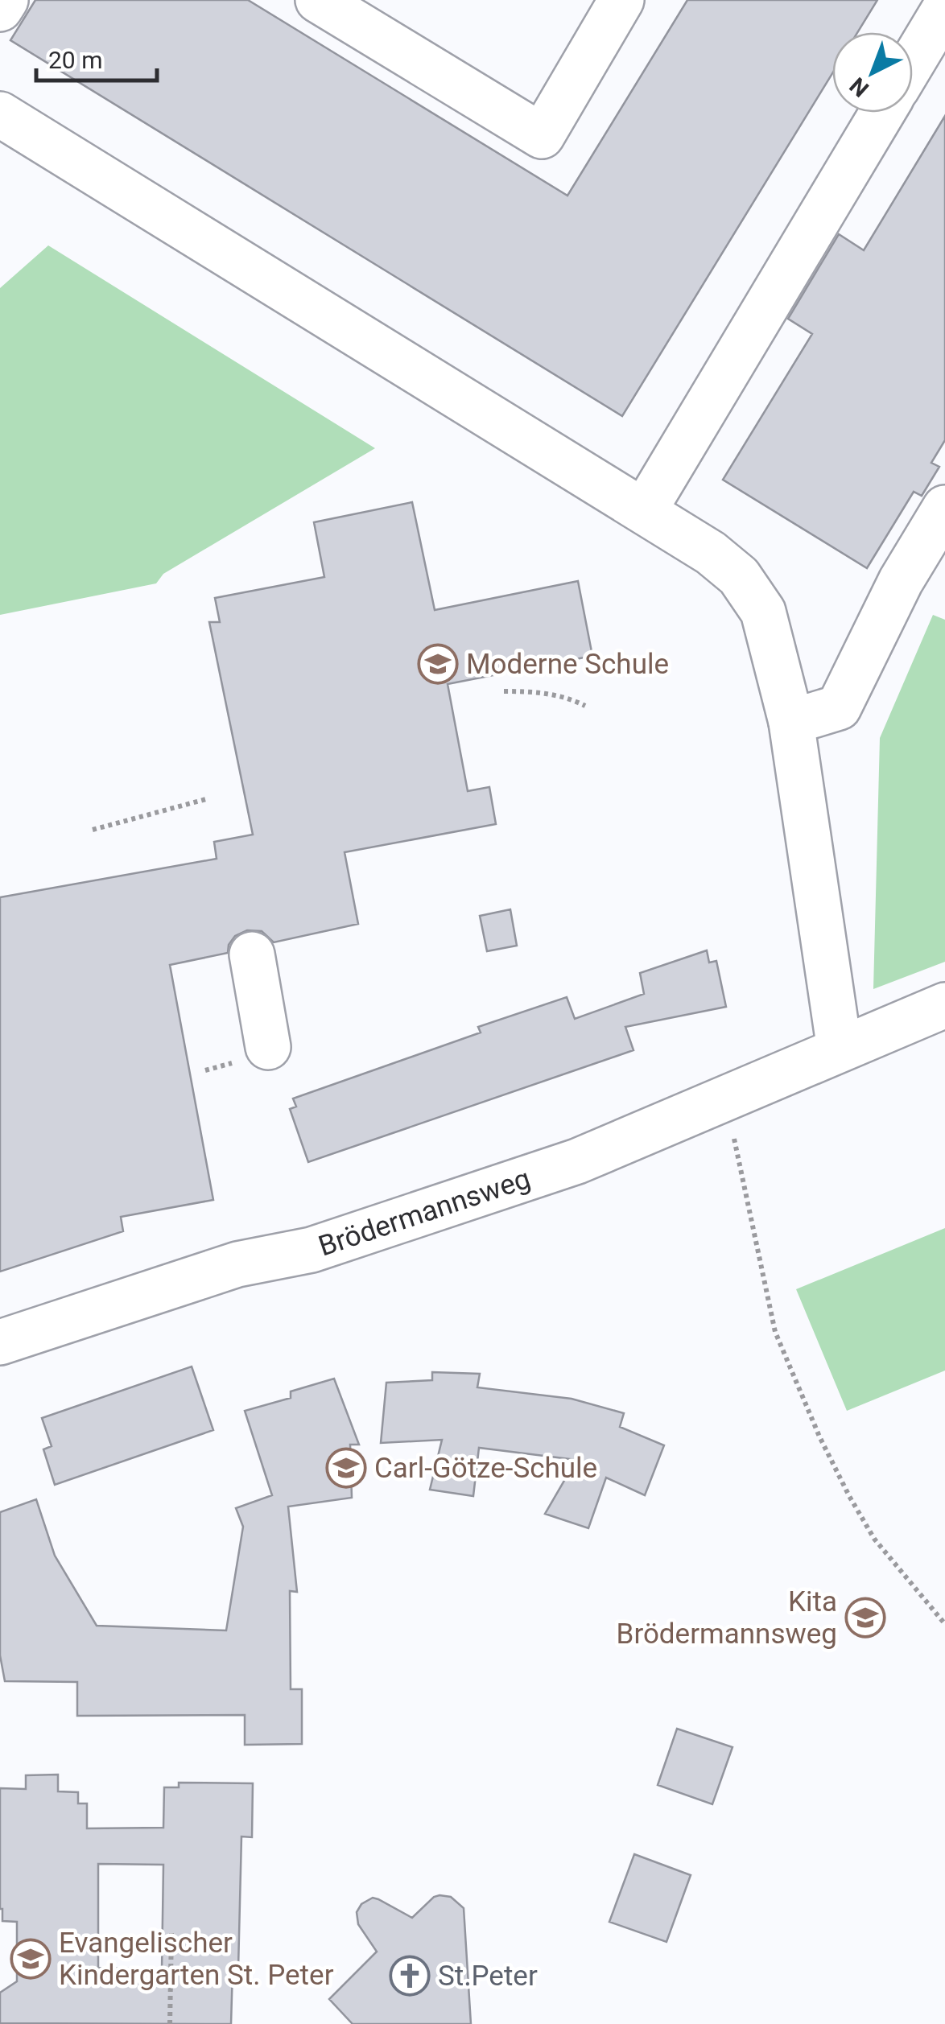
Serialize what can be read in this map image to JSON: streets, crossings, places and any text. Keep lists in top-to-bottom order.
{
  "streets": {
    "street": ["Brödermannsweg"]
  },
  "places": {
    "school or university": [
      "Moderne Schule",
      "Carl-Götze-Schule",
      "Kita Brödermannsweg",
      "Evangelischer Kindergarten St. Peter"
    ],
    "church": ["St.Peter"]
  },
  "scale_bar": "20 m",
  "north": "bottom left"
}
